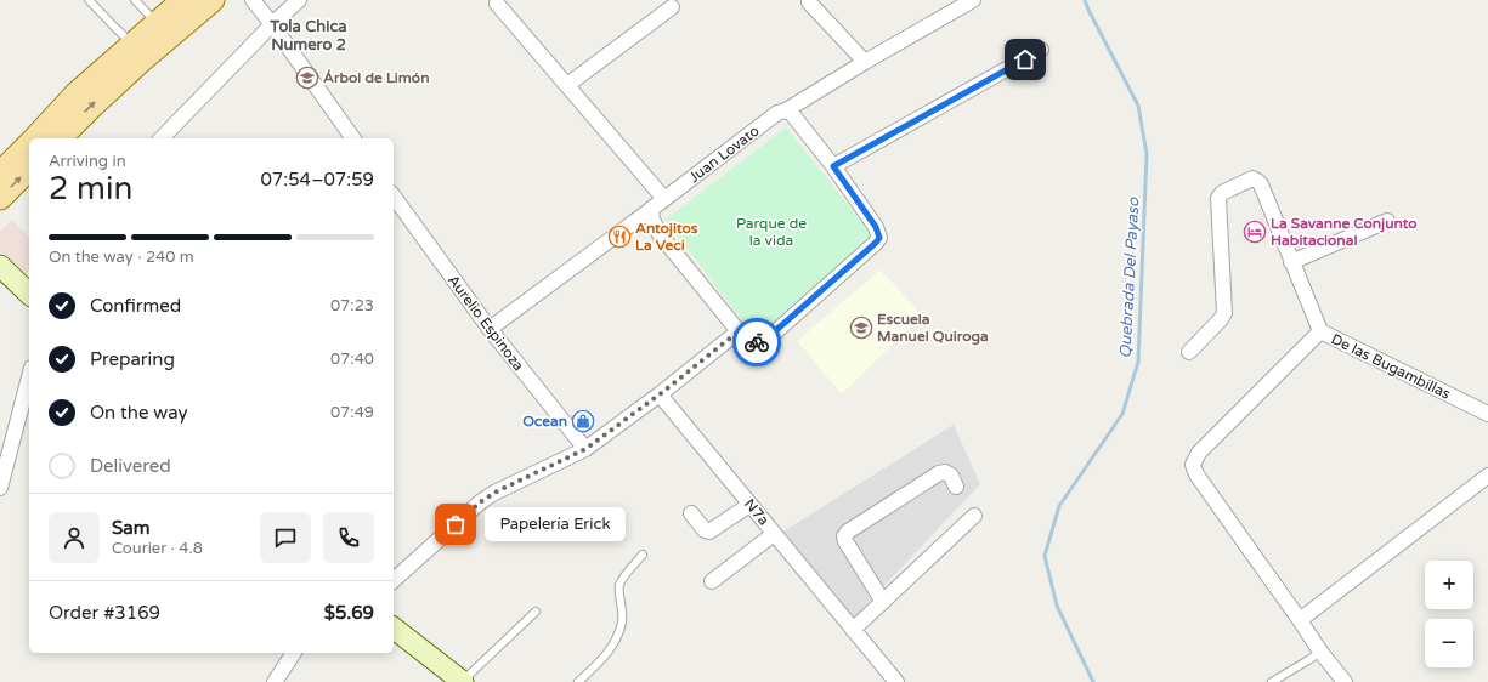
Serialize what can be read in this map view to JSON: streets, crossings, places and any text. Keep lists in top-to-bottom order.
{
  "streets": {
    "street": [
      "Juan Lovato",
      "Aurelio Espinoza",
      "De las Bugambillas",
      "N7a"
    ]
  },
  "crossings": [
    ["Juan Lovato", "Aurelio Espinoza"]
  ],
  "districts": ["Tola Chica Numero 2"],
  "water": ["Quebrada Del Payaso"],
  "parks": ["Parque de la vida"],
  "places": {
    "school or university": ["Árbol de Limón", "Escuela Manuel Quiroga"],
    "hotel": ["La Savanne Conjunto Habitacional"],
    "restaurant": ["Antojitos La Veci"],
    "shop": ["Ocean"],
    "other": ["Papelería Erick"]
  },
  "page": {
    "heading": ["2 min", "Arriving in", "07:54–07:59"],
    "panel": [
      "Sam",
      "Courier · 4.8",
      "Order #3169",
      "$5.69"
    ],
    "bar": "On the way · 240 m",
    "list": [
      ["Confirmed", "07:23"],
      ["Preparing", "07:40"],
      ["On the way", "07:49"],
      "Delivered"
    ],
    "bubble": "Papelería Erick",
    "map_buttons": ["+", "−"]
  }
}
